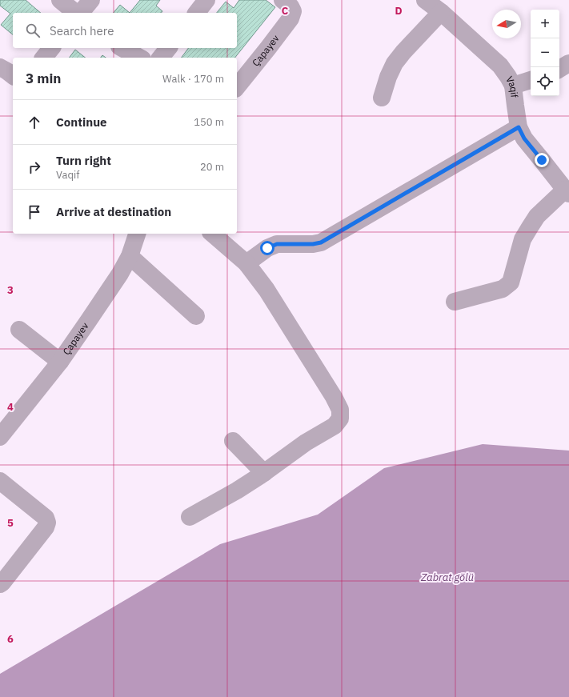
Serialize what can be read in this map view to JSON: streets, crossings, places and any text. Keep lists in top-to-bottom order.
{
  "streets": {
    "street": ["Çapayev", "Vaqif"]
  },
  "water": ["Zabrat gölü"],
  "north": "left",
  "page": {
    "map_buttons": ["+", "−"],
    "search": "Search here",
    "heading": ["3 min", "Walk · 170 m"],
    "list": [
      ["Continue", "150 m"],
      ["Turn right", "Vaqif", "20 m"],
      "Arrive at destination"
    ]
  },
  "grid": {
    "columns": ["C", "D"],
    "rows": [
      "3",
      "4",
      "5",
      "6"
    ]
  }
}
